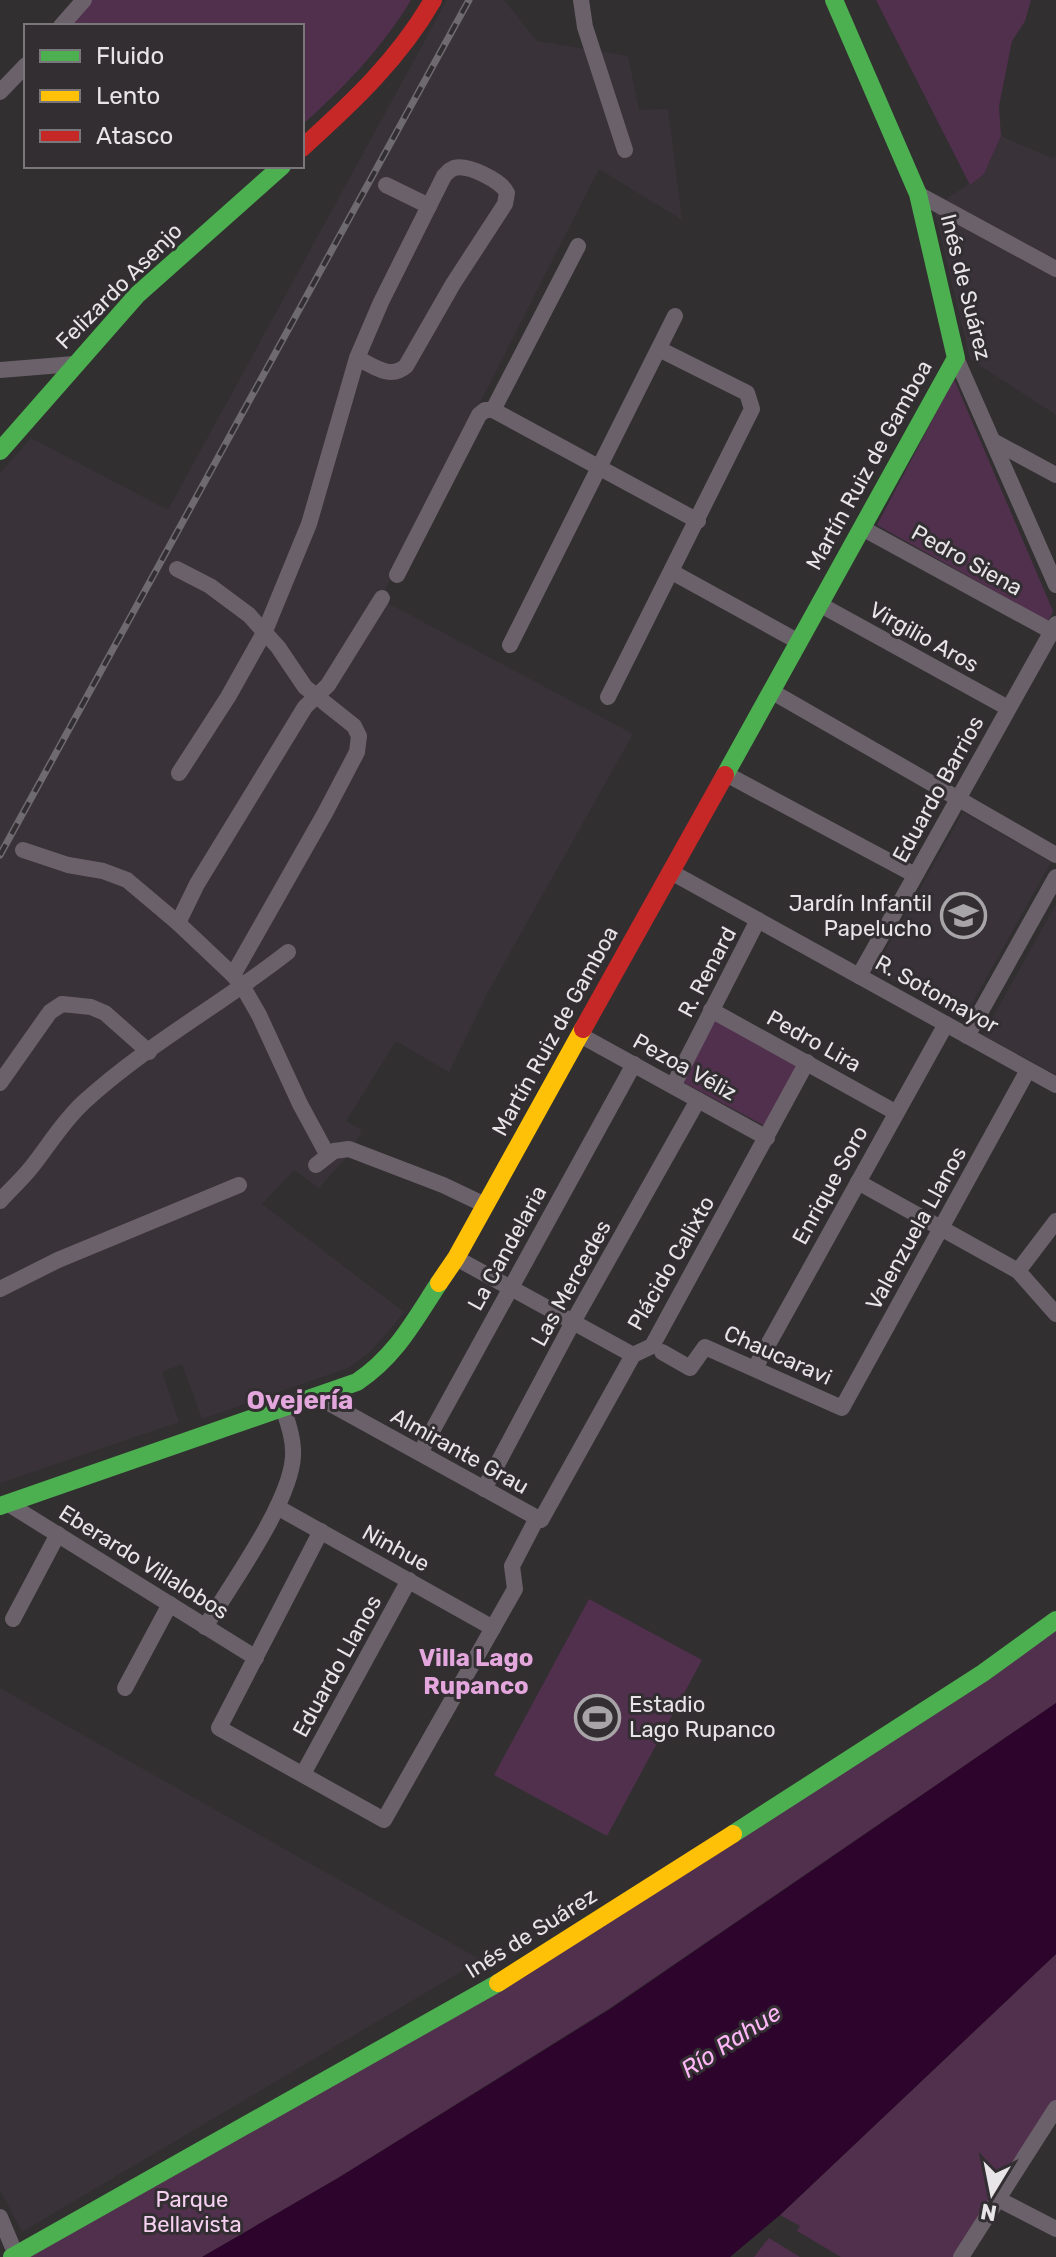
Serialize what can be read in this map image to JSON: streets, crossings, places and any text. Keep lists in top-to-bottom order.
{
  "streets": {
    "street": [
      "Felizardo Asenjo",
      "Inés de Suárez",
      "Martín Ruiz de Gamboa",
      "Pedro Siena",
      "Virgilio Aros",
      "Eduardo Barrios",
      "R. Renard",
      "R. Sotomayor",
      "Pedro Lira",
      "Pezoa Véliz",
      "Enrique Soro",
      "Valenzuela Llanos",
      "La Candelaria",
      "Plácido Calixto",
      "Las Mercedes",
      "Chaucaravi",
      "Almirante Grau",
      "Ninhue",
      "Eberardo Villalobos",
      "Eduardo Llanos"
    ]
  },
  "crossings": [
    ["Inés de Suárez", "Martín Ruiz de Gamboa"],
    ["Martín Ruiz de Gamboa", "Pedro Siena"],
    ["Martín Ruiz de Gamboa", "Virgilio Aros"],
    ["Martín Ruiz de Gamboa", "R. Sotomayor"],
    ["Martín Ruiz de Gamboa", "Pezoa Véliz"],
    ["Martín Ruiz de Gamboa", "Almirante Grau"],
    ["Martín Ruiz de Gamboa", "Eberardo Villalobos"],
    ["Pedro Siena", "Eduardo Barrios"],
    ["Virgilio Aros", "Eduardo Barrios"],
    ["Eduardo Barrios", "R. Sotomayor"],
    ["R. Renard", "R. Sotomayor"],
    ["R. Renard", "Pedro Lira"],
    ["R. Renard", "Pezoa Véliz"],
    ["R. Sotomayor", "Enrique Soro"],
    ["R. Sotomayor", "Valenzuela Llanos"],
    ["Pedro Lira", "Enrique Soro"],
    ["Pedro Lira", "Plácido Calixto"],
    ["Pezoa Véliz", "La Candelaria"],
    ["Pezoa Véliz", "Plácido Calixto"],
    ["Pezoa Véliz", "Las Mercedes"],
    ["Enrique Soro", "Chaucaravi"],
    ["Valenzuela Llanos", "Chaucaravi"],
    ["La Candelaria", "Almirante Grau"],
    ["Plácido Calixto", "Almirante Grau"],
    ["Plácido Calixto", "Ninhue"],
    ["Plácido Calixto", "Eduardo Llanos"],
    ["Las Mercedes", "Almirante Grau"],
    ["Ninhue", "Eduardo Llanos"]
  ],
  "districts": ["Ovejería", "Villa Lago Rupanco"],
  "water": ["Río Rahue"],
  "parks": ["Parque Bellavista"],
  "places": {
    "school or university": ["Jardín Infantil Papelucho"],
    "sports": ["Estadio Lago Rupanco"]
  },
  "legend": ["Fluido", "Lento", "Atasco"],
  "north": "bottom"
}
